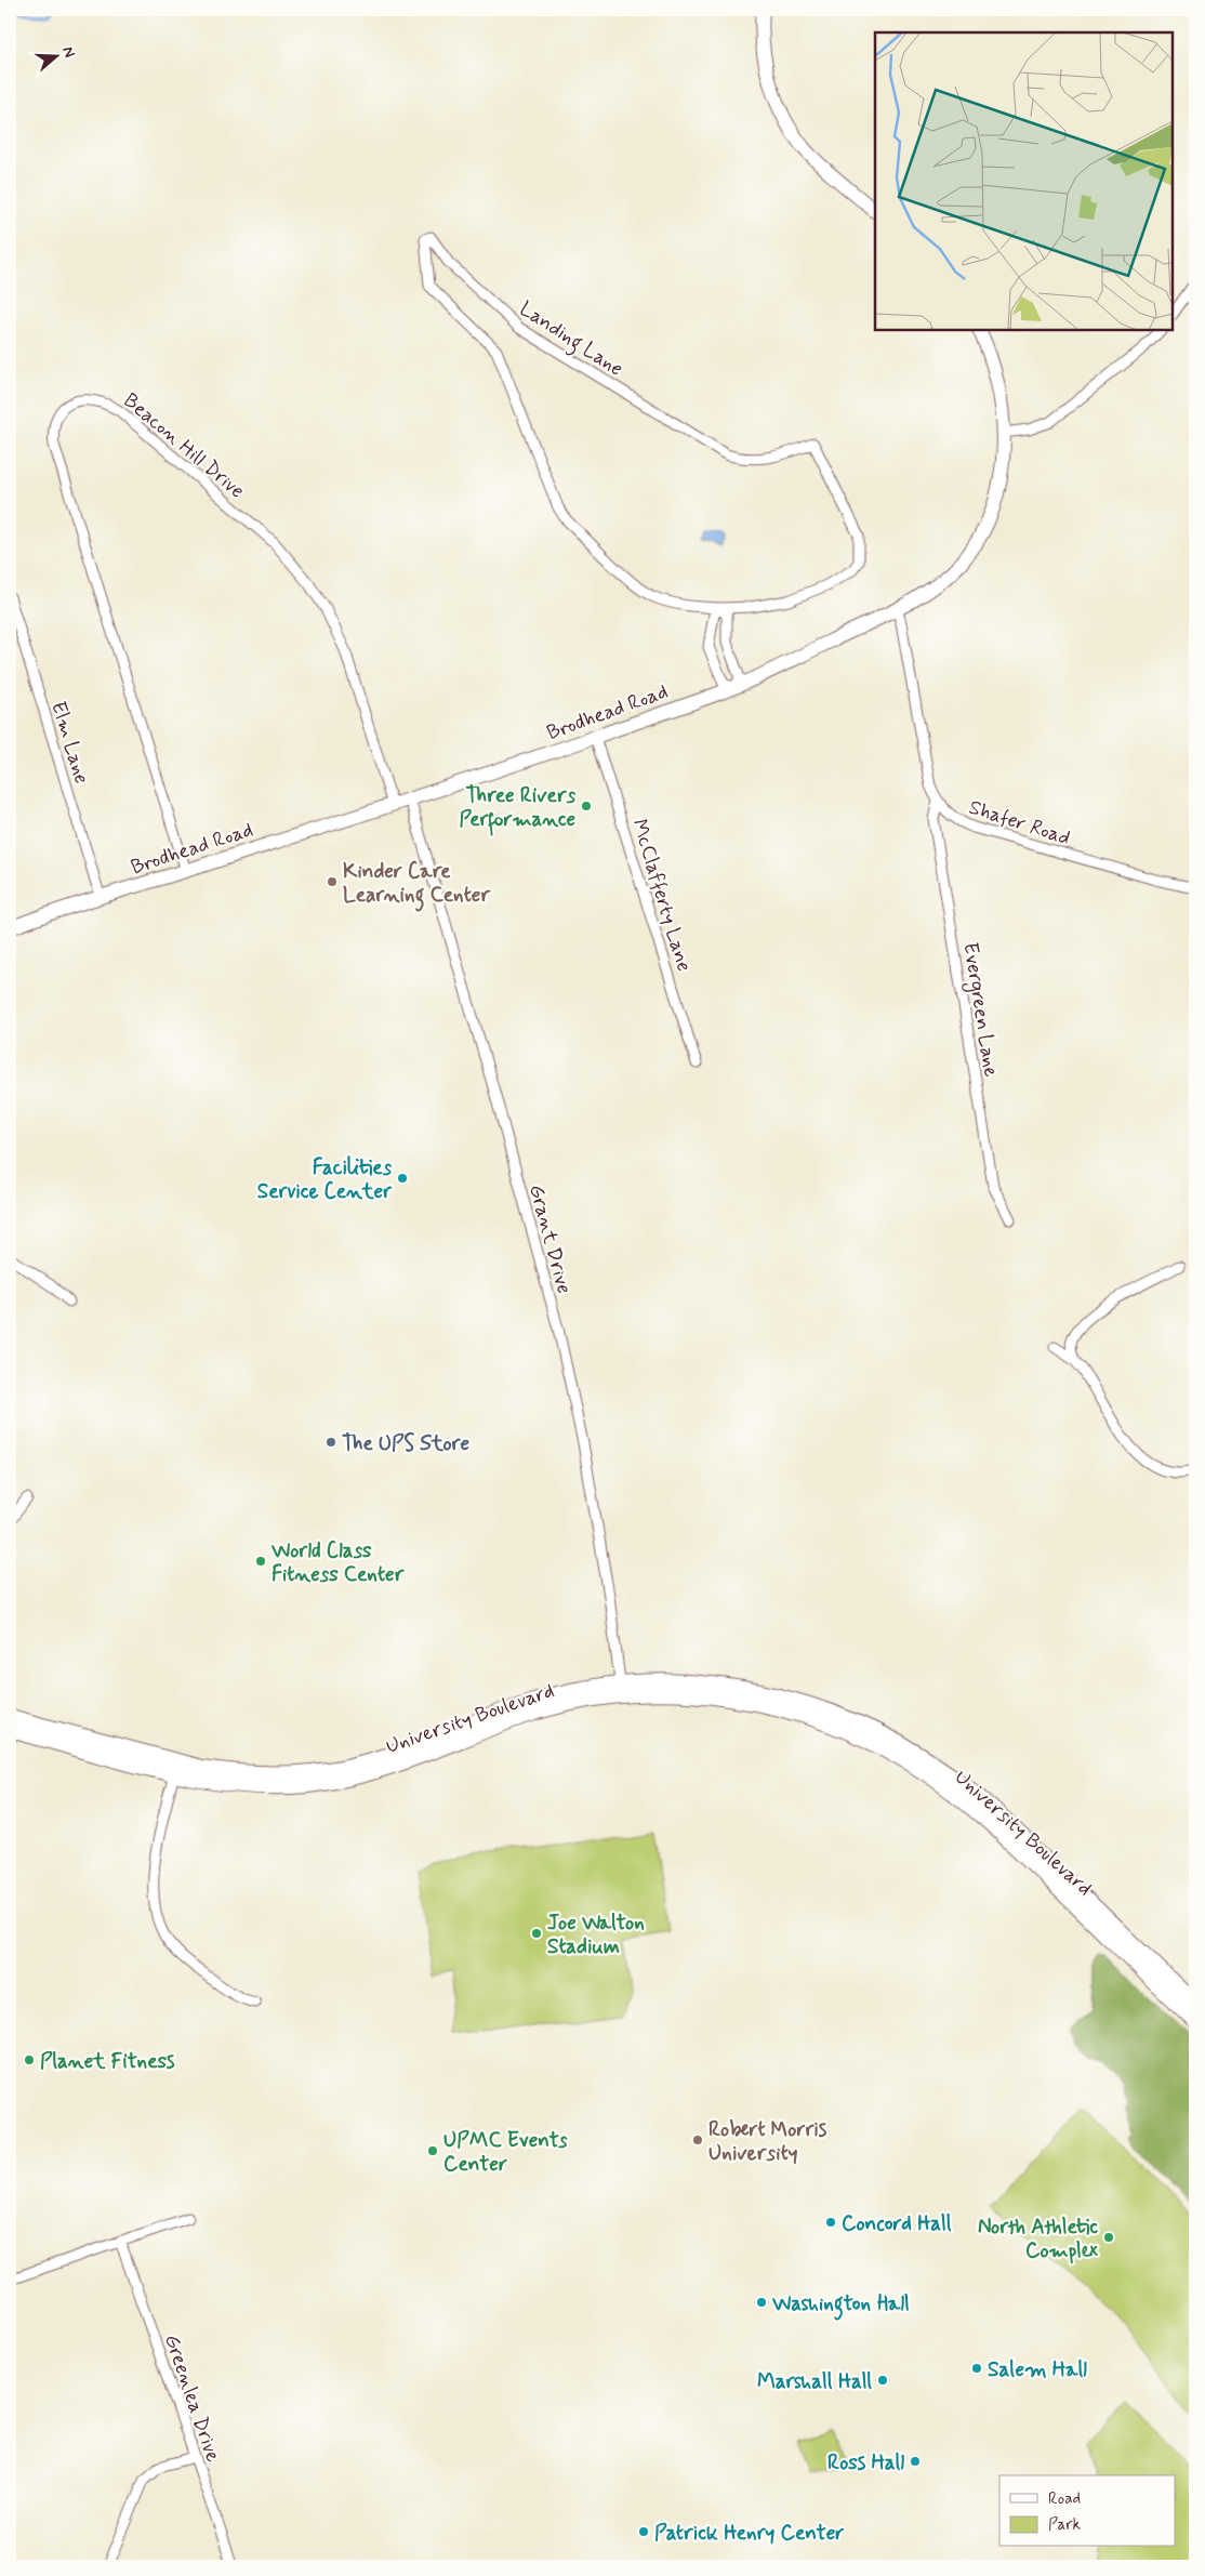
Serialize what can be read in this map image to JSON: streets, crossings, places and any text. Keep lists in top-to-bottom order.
{
  "streets": {
    "main road": ["Brodhead Road", "University Boulevard"],
    "street": [
      "Landing Lane",
      "Beacon Hill Drive",
      "Elm Lane",
      "Shafer Road",
      "McClafferty Lane",
      "Evergreen Lane",
      "Grant Drive",
      "Greenlea Drive"
    ]
  },
  "crossings": [
    ["Beacon Hill Drive", "Brodhead Road"],
    ["Brodhead Road", "Elm Lane"],
    ["Brodhead Road", "McClafferty Lane"],
    ["Brodhead Road", "Grant Drive"],
    ["Shafer Road", "Evergreen Lane"],
    ["Grant Drive", "University Boulevard"]
  ],
  "places": [
    "Three Rivers Performance",
    "Kinder Care Learning Center",
    "Facilities Service Center",
    "The UPS Store",
    "World Class Fitness Center",
    "Joe Walton Stadium",
    "Planet Fitness",
    "Robert Morris University",
    "UPMC Events Center",
    "Concord Hall",
    "North Athletic Complex",
    "Washington Hall",
    "Salem Hall",
    "Marshall Hall",
    "Ross Hall",
    "Patrick Henry Center"
  ],
  "legend": ["Road", "Park"],
  "north": "right"
}
